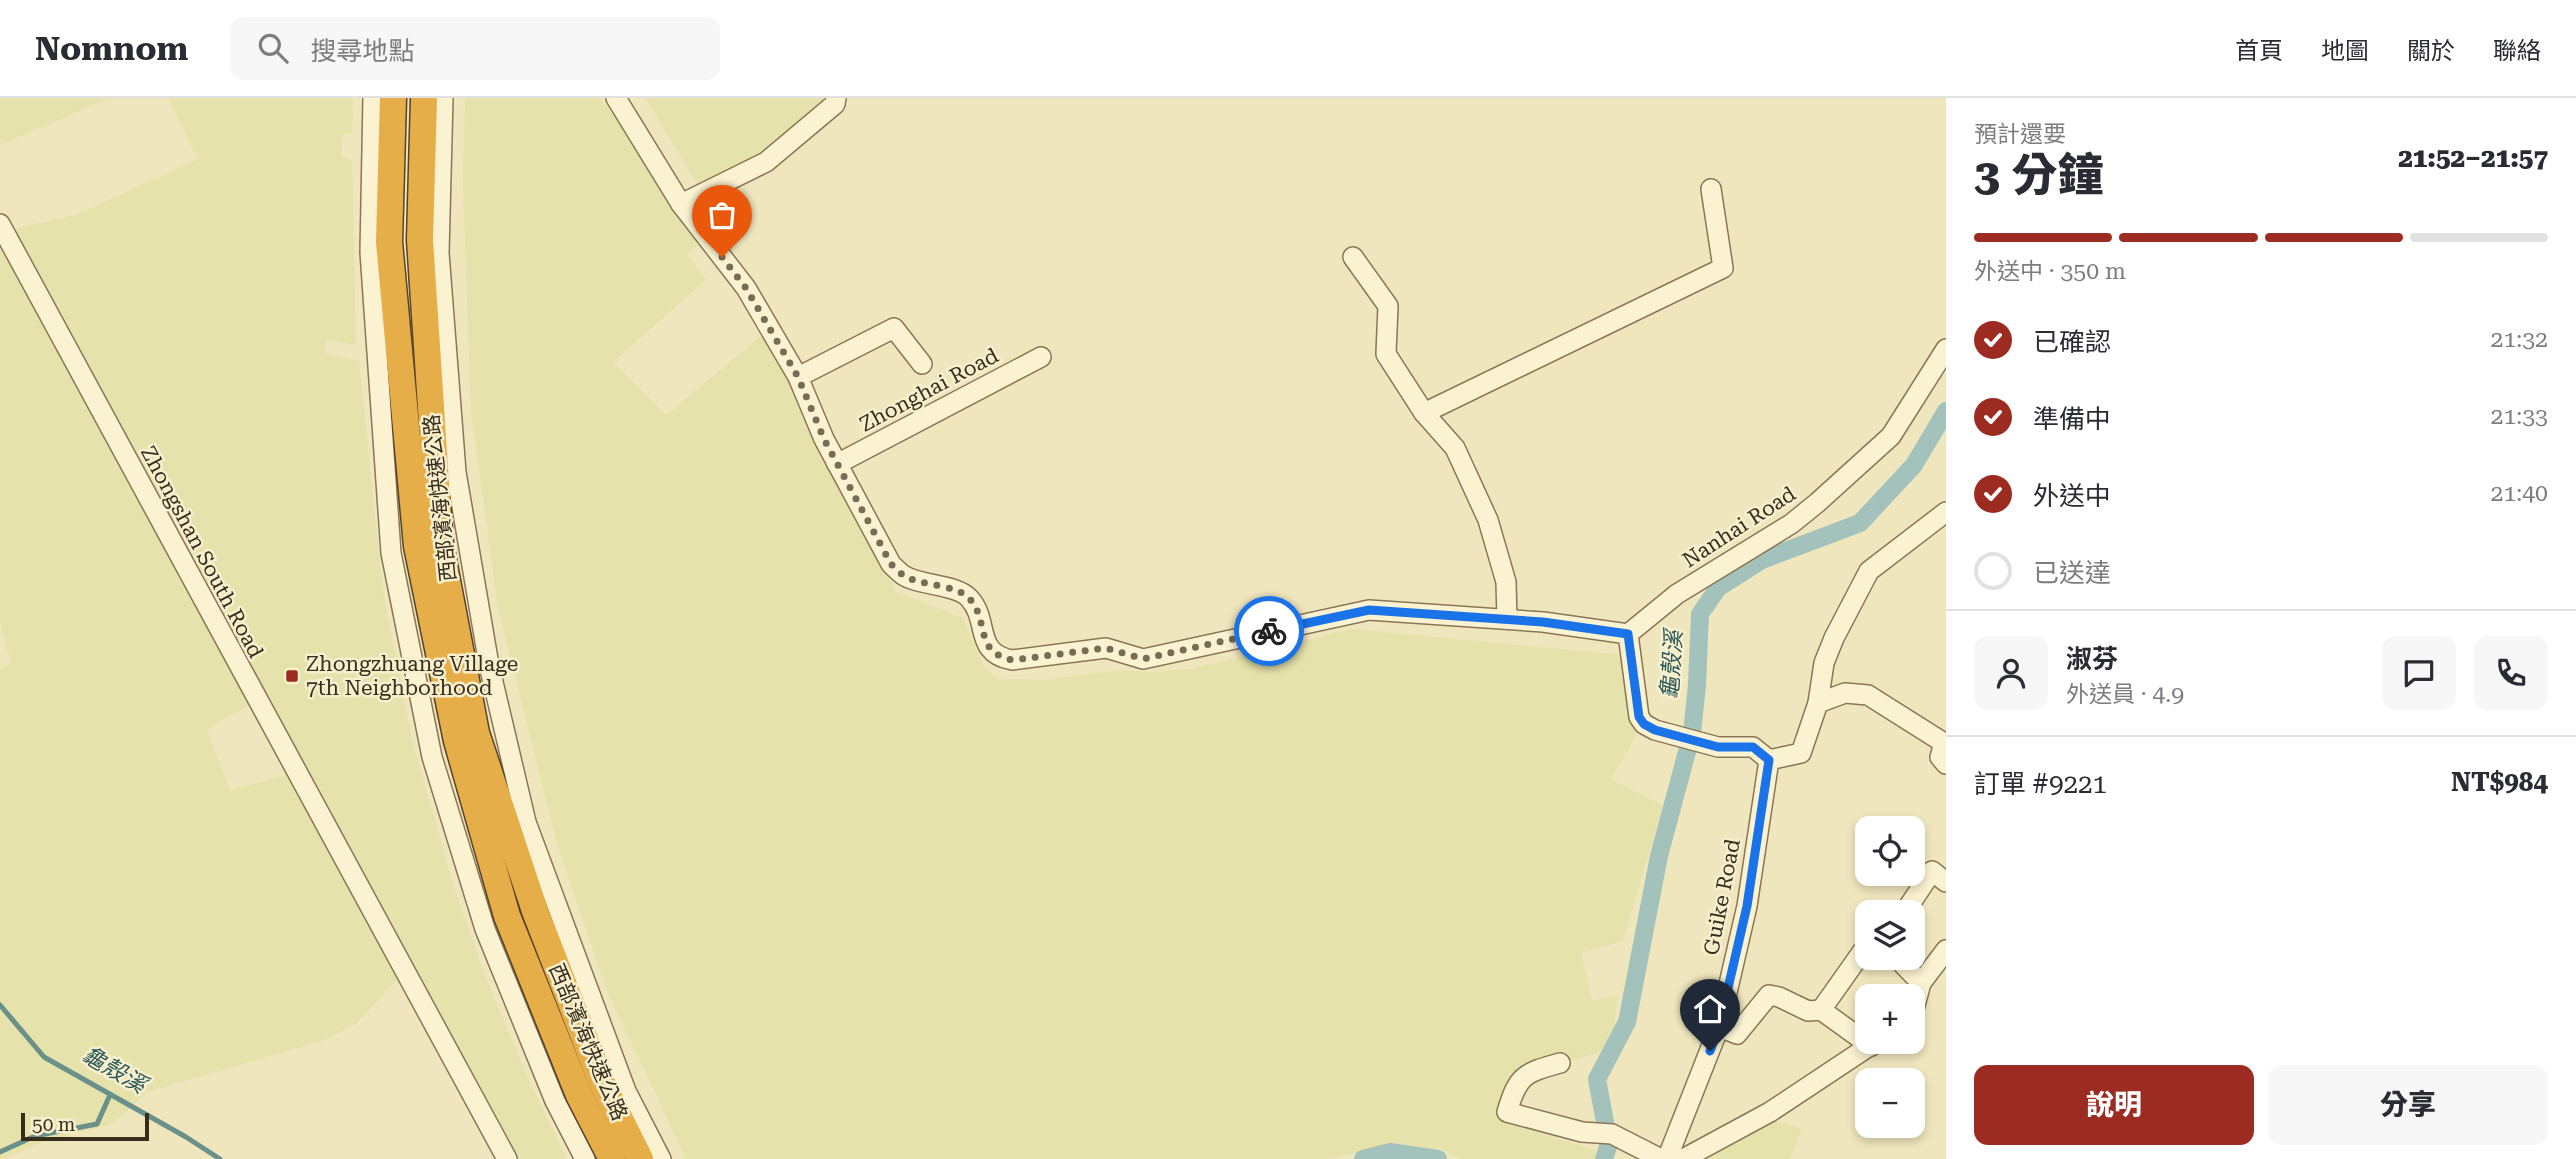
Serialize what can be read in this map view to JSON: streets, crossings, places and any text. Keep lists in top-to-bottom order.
{
  "streets": {
    "highway": ["西部濱海快速公路"],
    "street": [
      "Zhonghai Road",
      "Nanhai Road",
      "Zhongshan South Road",
      "Guike Road"
    ]
  },
  "water": ["龜殼溪"],
  "places": {
    "transit": ["Zhongzhuang Village 7th Neighborhood"]
  },
  "scale_bar": "50 m",
  "page": {
    "header": "Nomnom",
    "search": "搜尋地點",
    "nav": [
      "首頁",
      "地圖",
      "關於",
      "聯絡"
    ],
    "heading": ["3 分鐘", "預計還要", "21:52–21:57"],
    "panel": [
      "淑芬",
      "外送員 · 4.9",
      "訂單 #9221",
      "NT$984"
    ],
    "bar": "外送中 · 350 m",
    "list": [
      ["已確認", "21:32"],
      ["準備中", "21:33"],
      ["外送中", "21:40"],
      "已送達"
    ],
    "map_buttons": ["+", "−"],
    "buttons": ["說明", "分享"],
    "scale": "50 m"
  }
}
